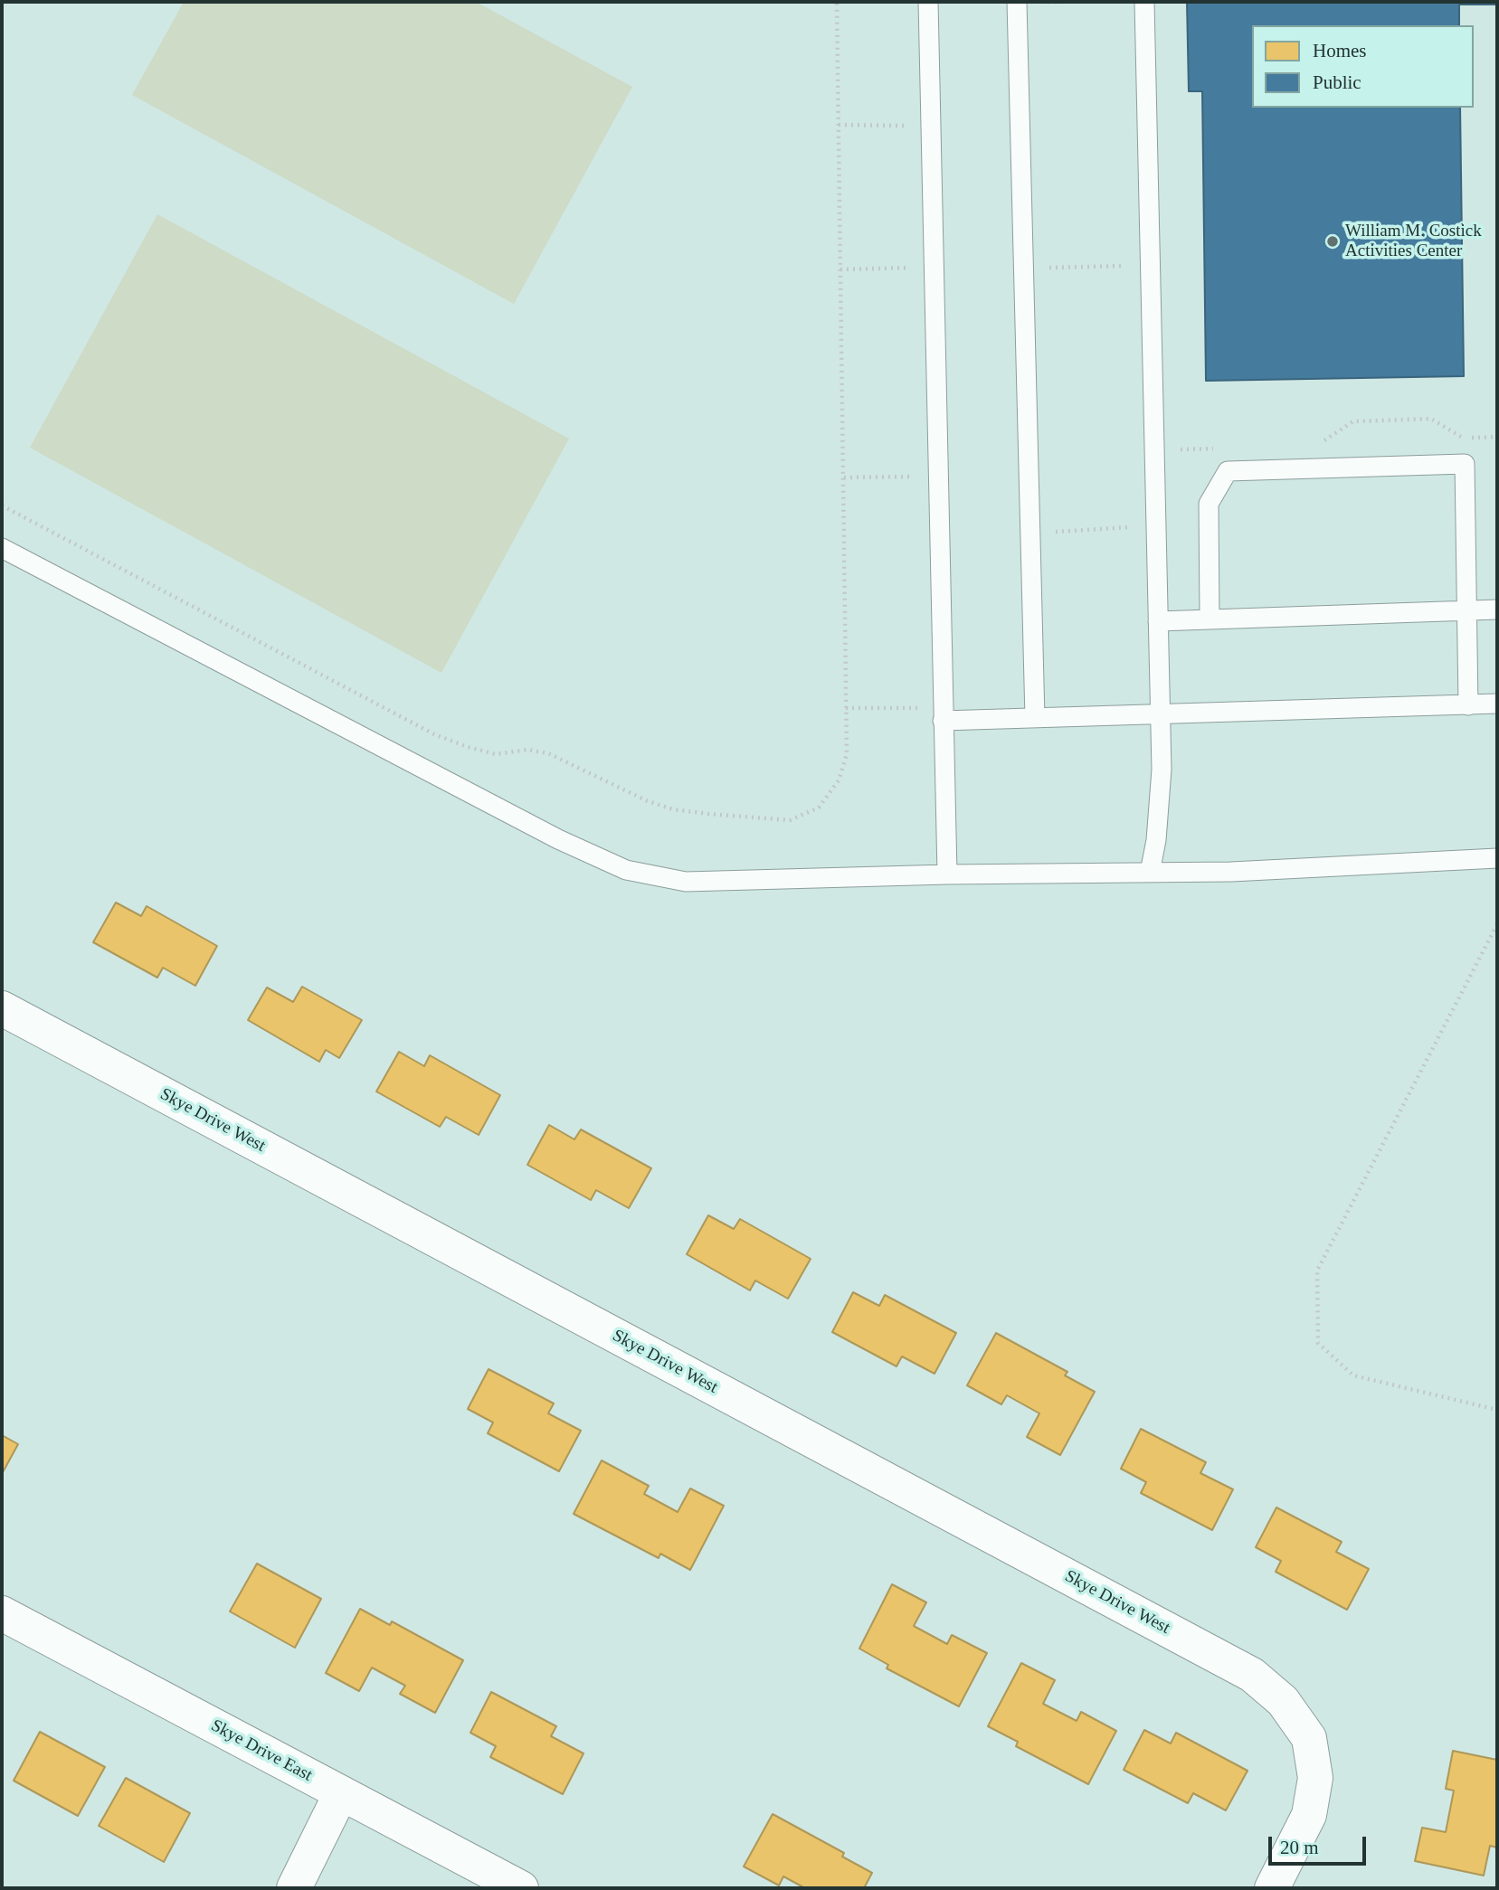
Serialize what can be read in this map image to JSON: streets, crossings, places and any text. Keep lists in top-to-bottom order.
{
  "streets": {
    "street": ["Skye Drive West", "Skye Drive East"]
  },
  "places": ["William M. Costick Activities Center"],
  "legend": ["Homes", "Public"],
  "scale_bar": "20 m"
}
